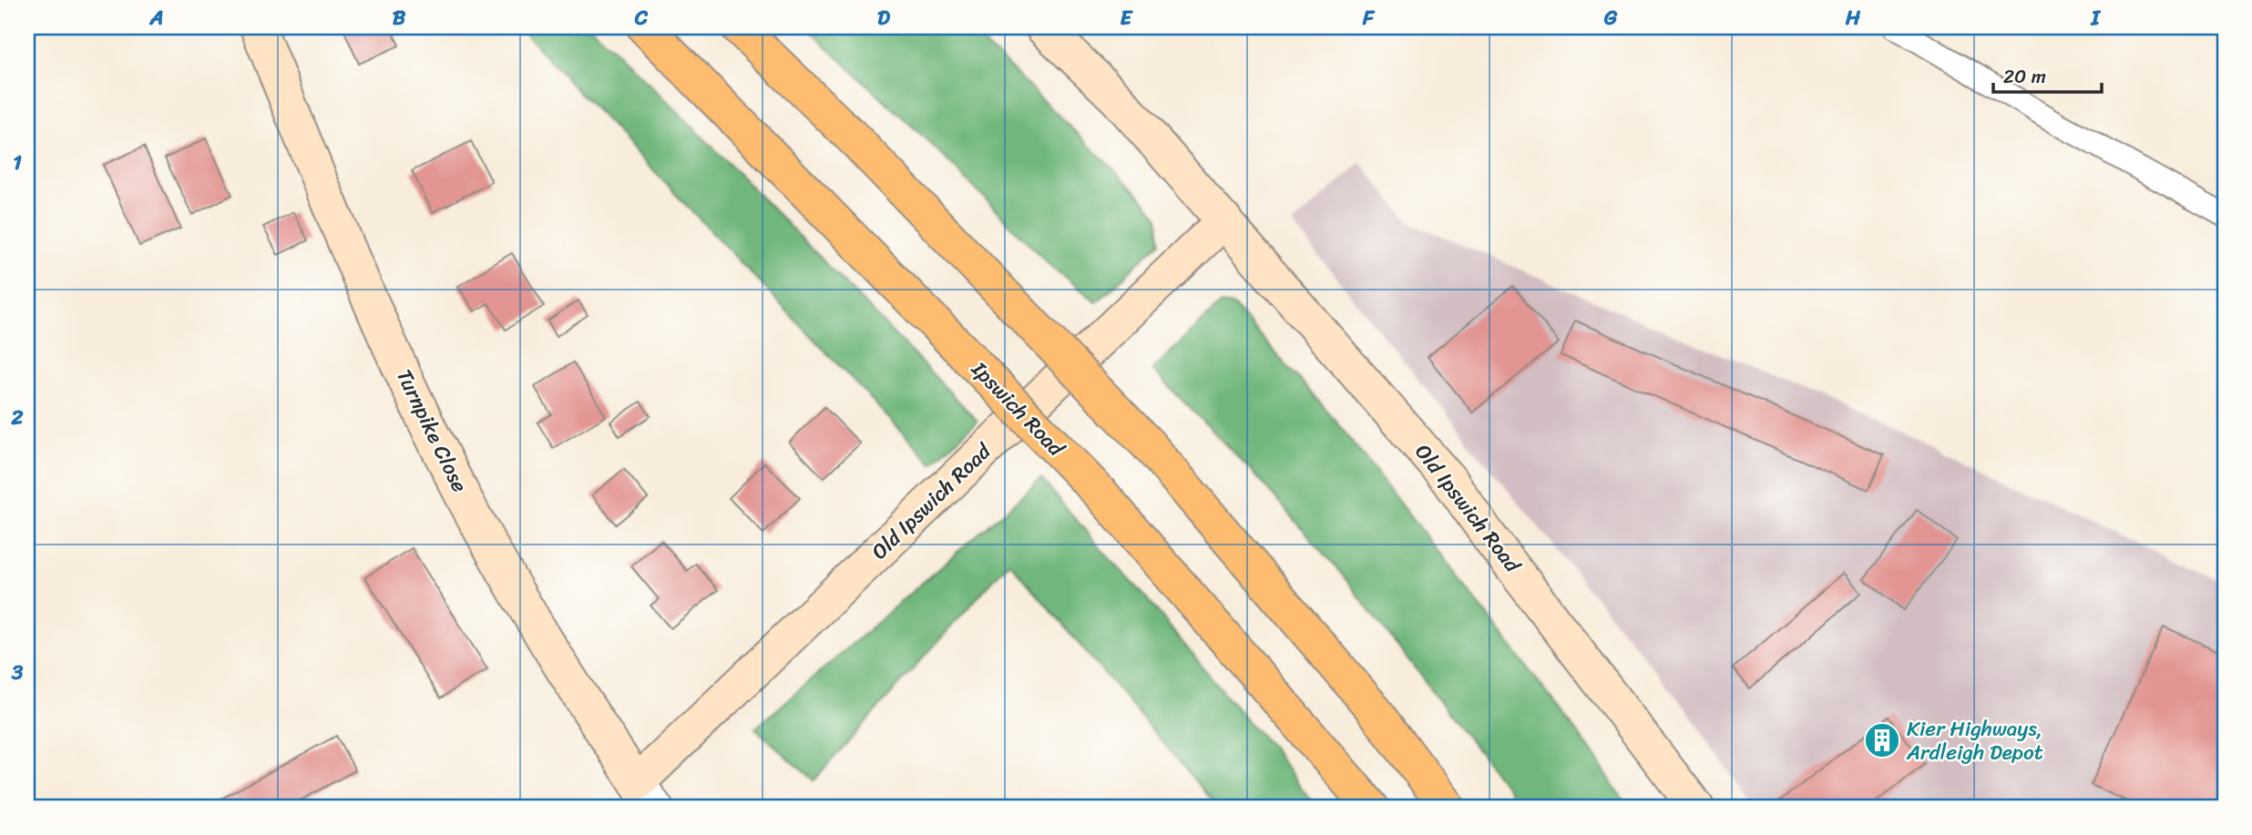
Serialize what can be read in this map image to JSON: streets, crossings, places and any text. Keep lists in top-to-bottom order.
{
  "streets": {
    "highway": ["Ipswich Road"],
    "street": ["Turnpike Close", "Old Ipswich Road"]
  },
  "crossings": [
    ["Turnpike Close", "Old Ipswich Road"]
  ],
  "places": {
    "building": ["Kier Highways, Ardleigh Depot"]
  },
  "scale_bar": "20 m",
  "grid": {
    "columns": [
      "A",
      "B",
      "C",
      "D",
      "E",
      "F",
      "G",
      "H",
      "I"
    ],
    "rows": ["1", "2", "3"]
  }
}
